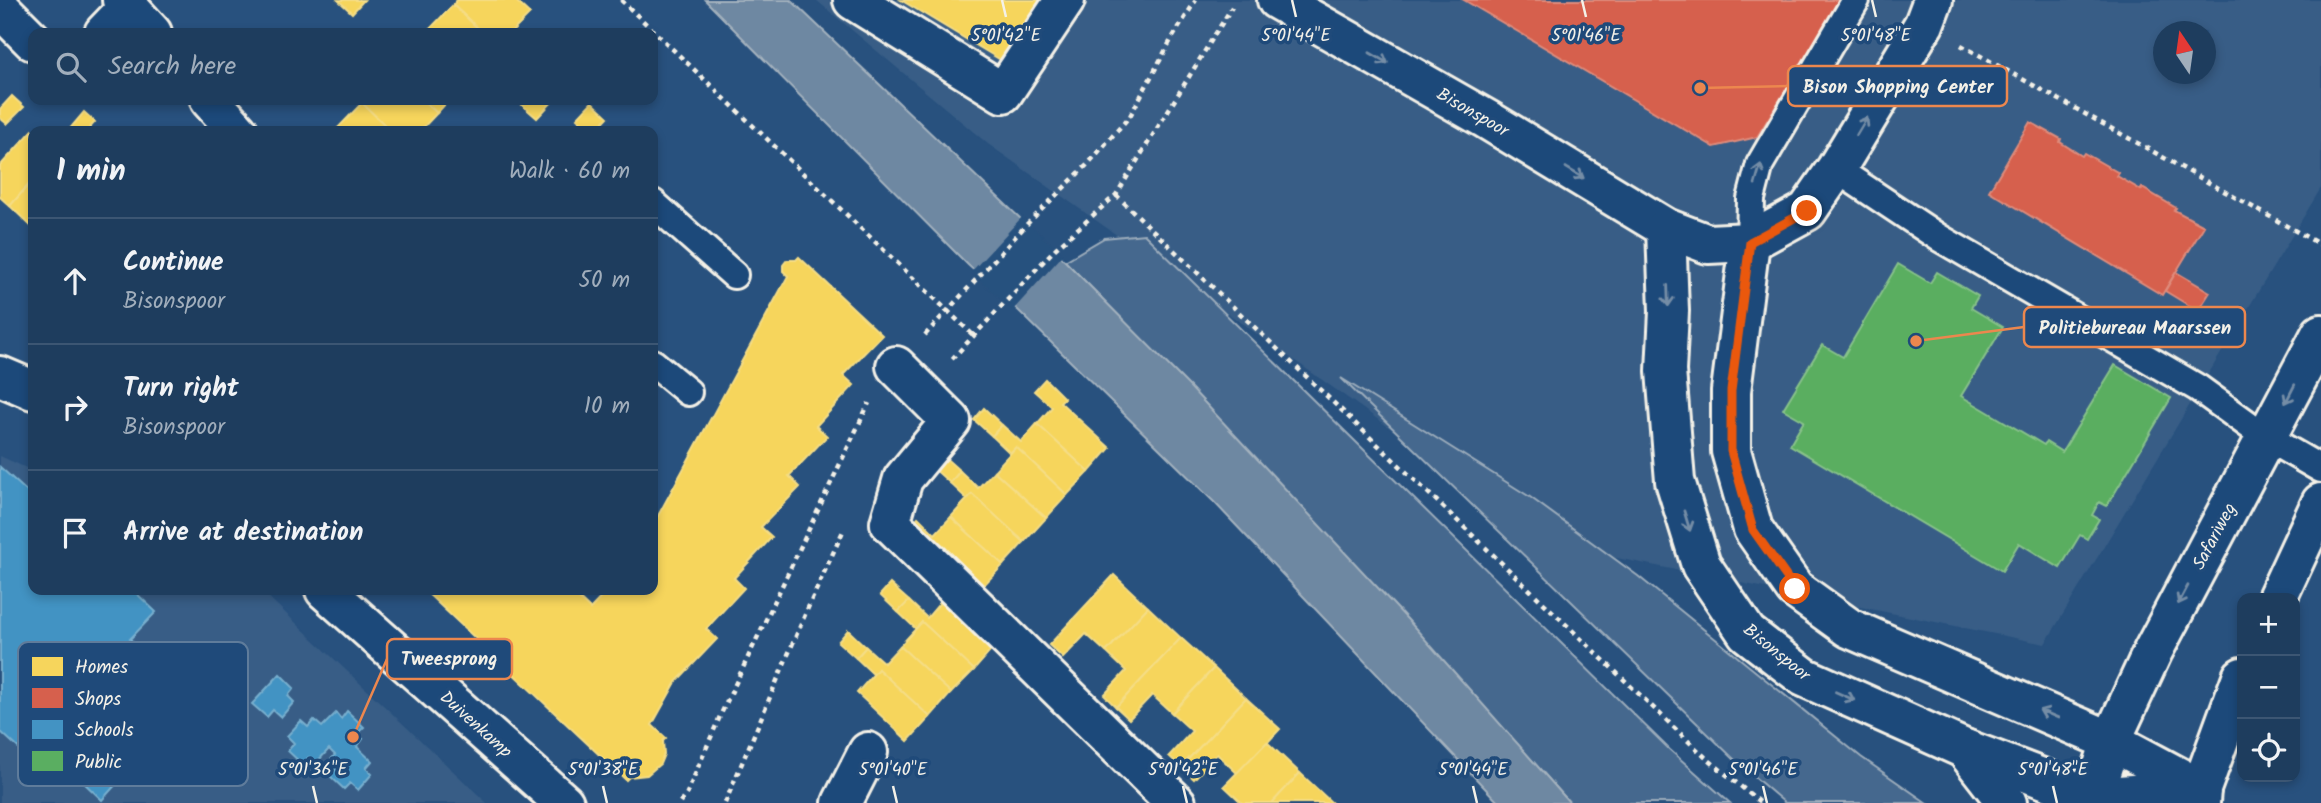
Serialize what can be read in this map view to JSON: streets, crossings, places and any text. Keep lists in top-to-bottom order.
{
  "streets": {
    "street": ["Bisonspoor", "Safariweg", "Duivenkamp"]
  },
  "crossings": [
    ["Bisonspoor", "Safariweg"]
  ],
  "places": ["Bison Shopping Center", "Politiebureau Maarssen", "Tweesprong"],
  "legend": [
    "Homes",
    "Shops",
    "Schools",
    "Public"
  ],
  "north": "top",
  "page": {
    "search": "Search here",
    "heading": ["1 min", "Walk · 60 m"],
    "list": [
      ["Continue", "Bisonspoor", "50 m"],
      ["Turn right", "Bisonspoor", "10 m"],
      "Arrive at destination"
    ],
    "map_buttons": ["+", "−"]
  },
  "coordinates": [
    "5°01'42\"E",
    "5°01'44\"E",
    "5°01'46\"E",
    "5°01'48\"E",
    "5°01'36\"E",
    "5°01'38\"E",
    "5°01'40\"E"
  ]
}
